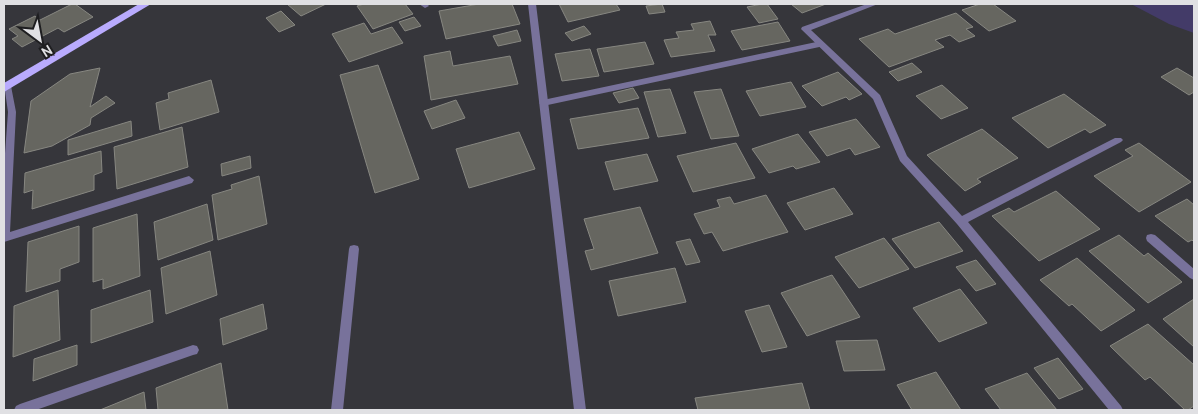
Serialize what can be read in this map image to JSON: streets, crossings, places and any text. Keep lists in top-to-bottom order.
{
  "north": "bottom right"
}
